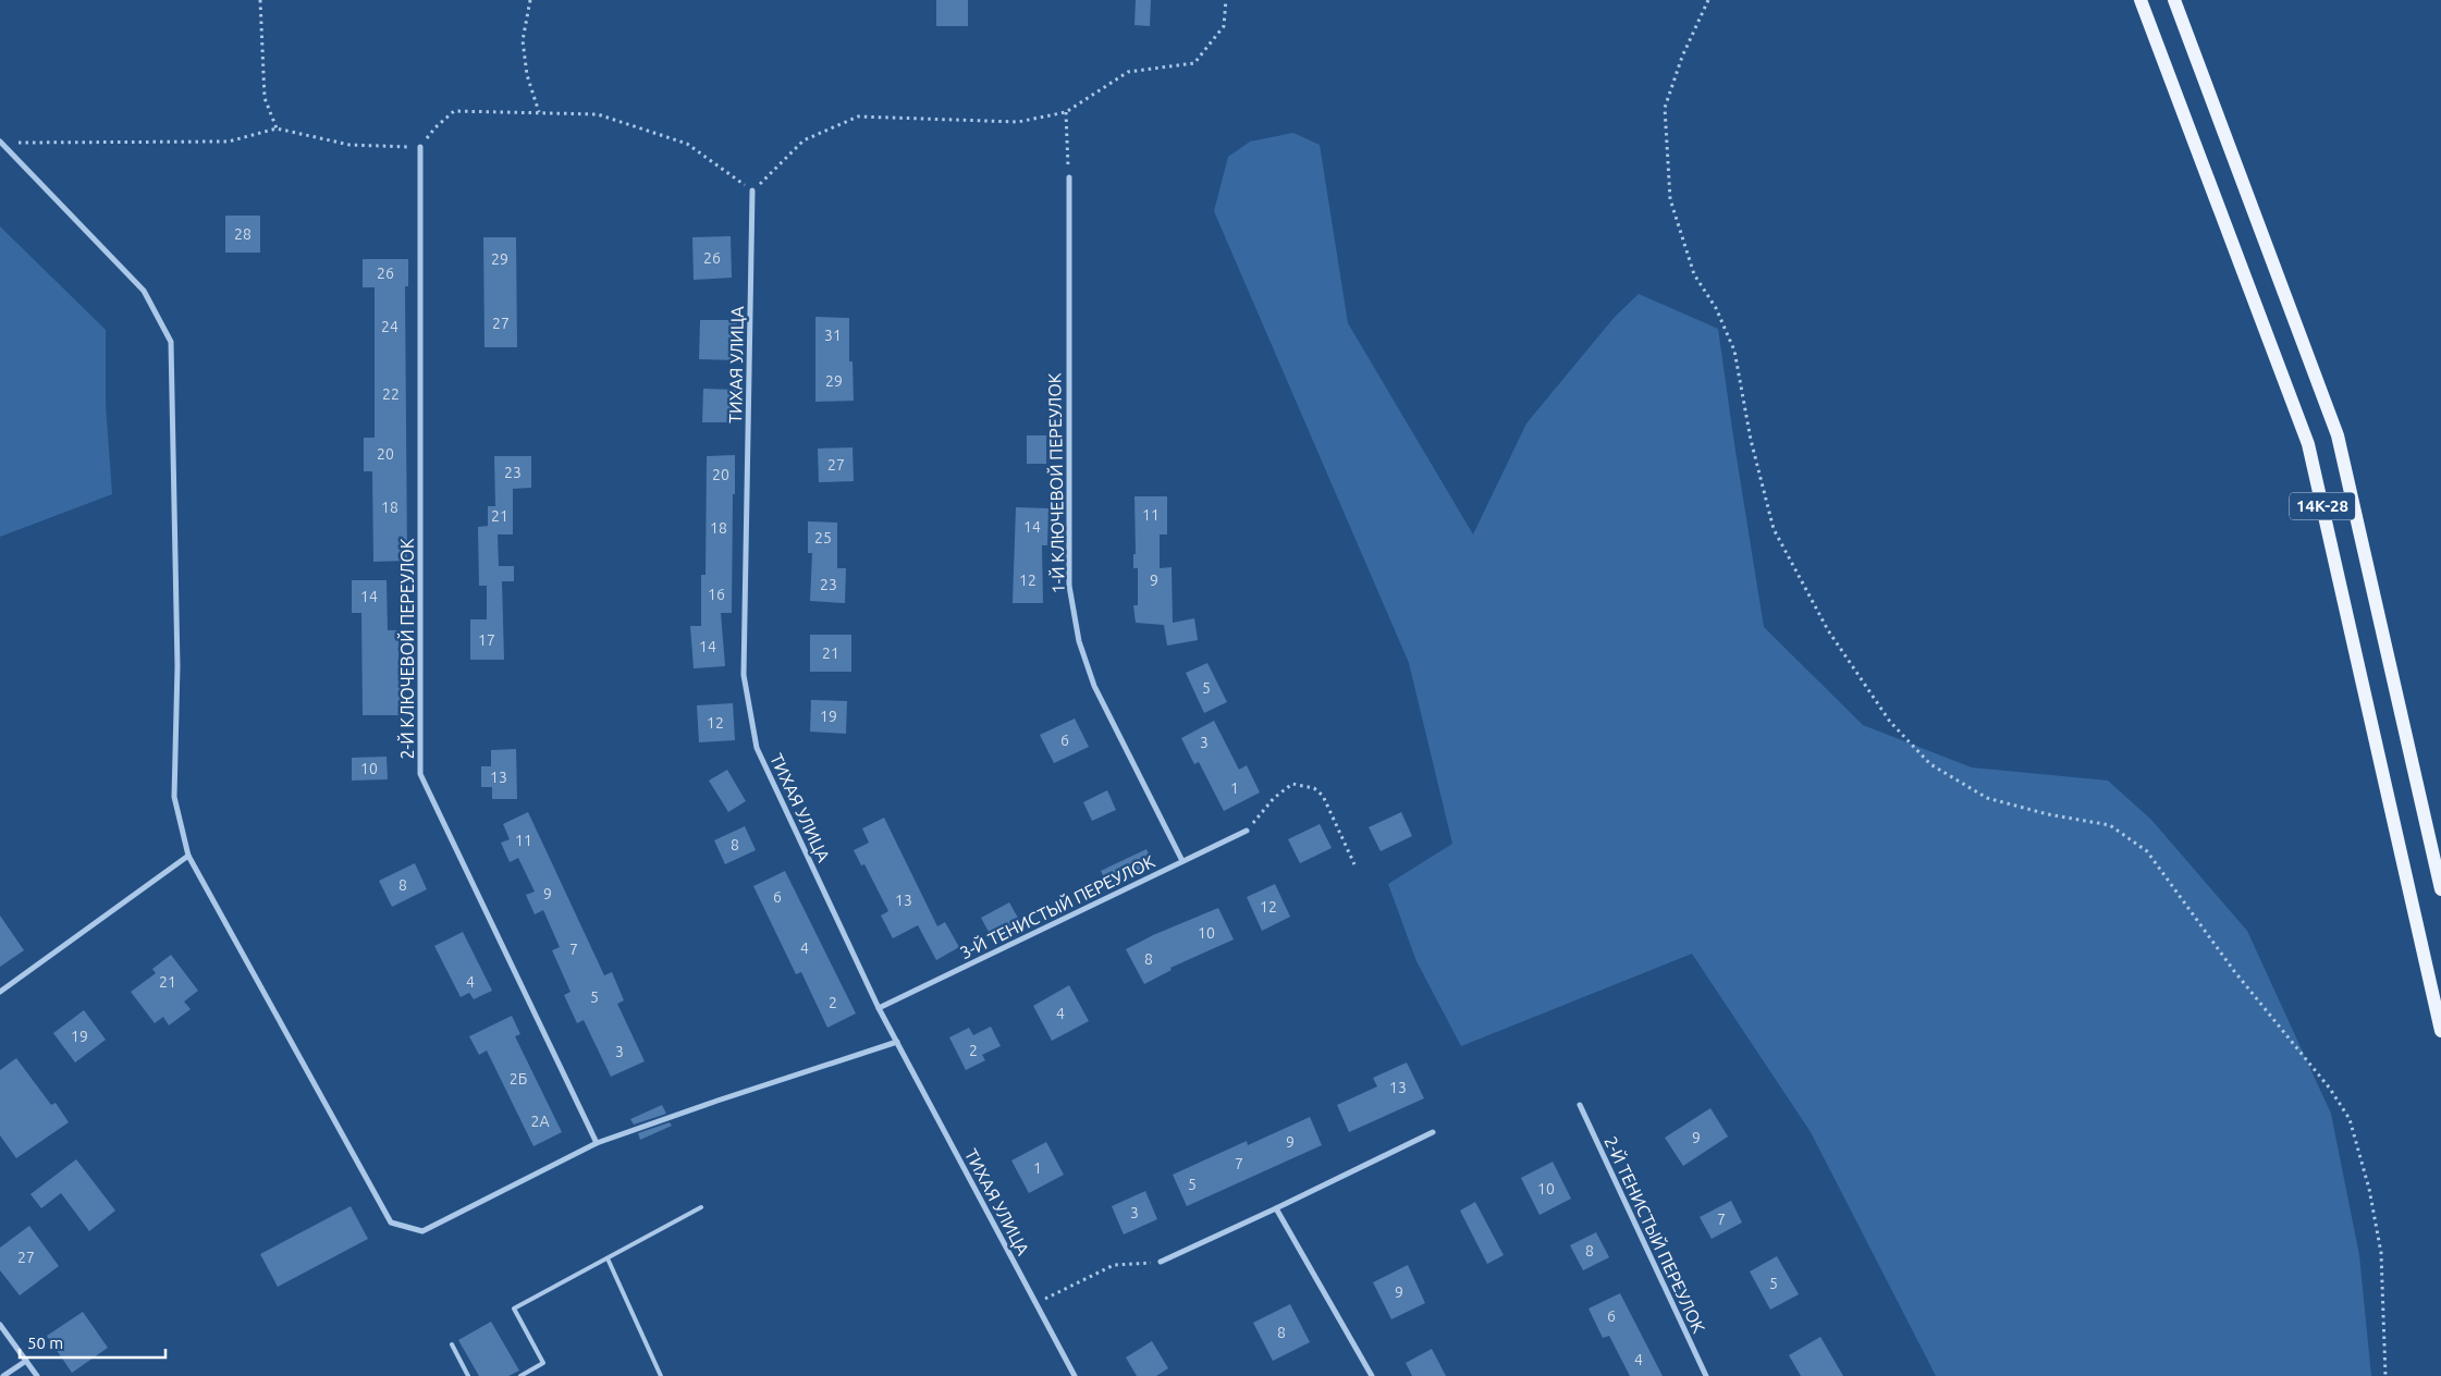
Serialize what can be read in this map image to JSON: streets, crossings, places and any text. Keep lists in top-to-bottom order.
{
  "streets": {
    "main road": ["14К-28"],
    "street": [
      "ТИХАЯ УЛИЦА",
      "1-Й КЛЮЧЕВОЙ ПЕРЕУЛОК",
      "2-Й КЛЮЧЕВОЙ ПЕРЕУЛОК",
      "3-Й ТЕНИСТЫЙ ПЕРЕУЛОК",
      "2-Й ТЕНИСТЫЙ ПЕРЕУЛОК"
    ]
  },
  "crossings": [
    ["ТИХАЯ УЛИЦА", "3-Й ТЕНИСТЫЙ ПЕРЕУЛОК"],
    ["1-Й КЛЮЧЕВОЙ ПЕРЕУЛОК", "3-Й ТЕНИСТЫЙ ПЕРЕУЛОК"]
  ],
  "house_numbers": [
    "28",
    "26",
    "29",
    "26",
    "27",
    "24",
    "31",
    "29",
    "22",
    "20",
    "27",
    "23",
    "20",
    "18",
    "11",
    "21",
    "14",
    "18",
    "25",
    "12",
    "9",
    "23",
    "16",
    "14",
    "17",
    "14",
    "21",
    "5",
    "19",
    "12",
    "6",
    "3",
    "10",
    "13",
    "1",
    "11",
    "8",
    "8",
    "9",
    "6",
    "13",
    "12",
    "10",
    "4",
    "7",
    "8",
    "21",
    "4",
    "5",
    "2",
    "4",
    "19",
    "2",
    "3",
    "2Б",
    "13",
    "2А",
    "9",
    "9",
    "7",
    "1",
    "5",
    "10",
    "3",
    "7",
    "8",
    "27",
    "5",
    "9",
    "6",
    "8",
    "4"
  ],
  "scale_bar": "50 m"
}
